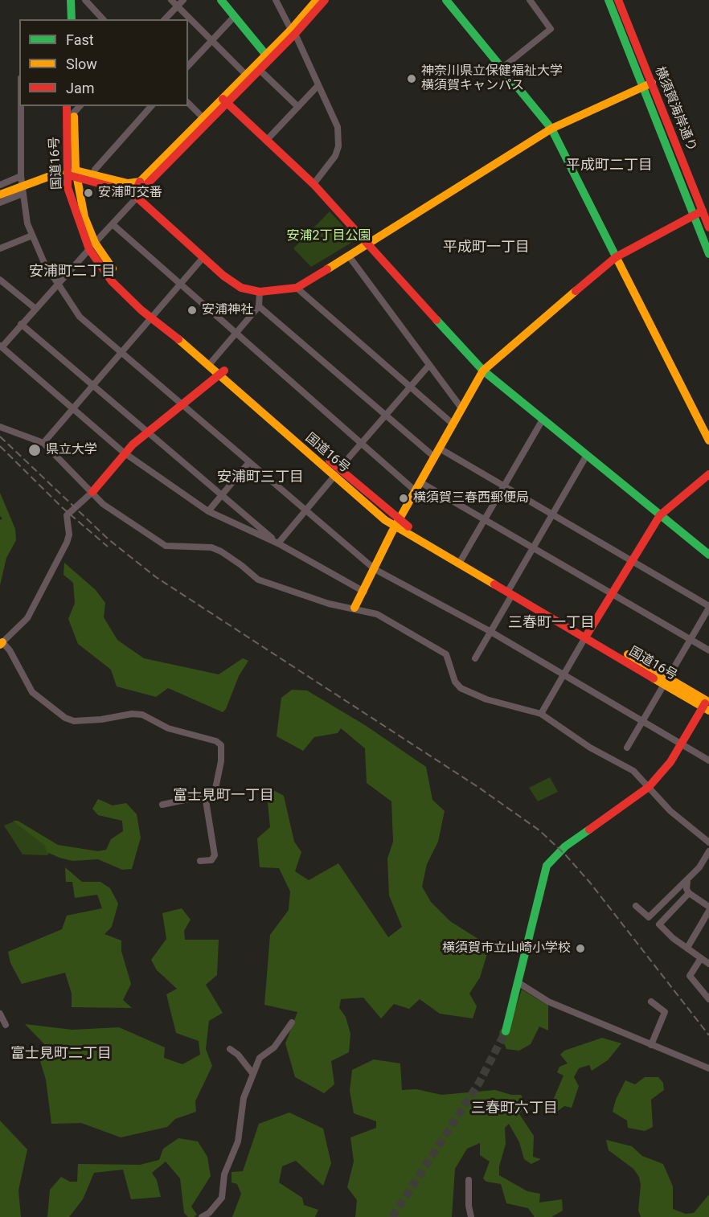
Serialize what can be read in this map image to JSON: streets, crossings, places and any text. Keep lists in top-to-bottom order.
{
  "streets": {
    "main road": ["横須賀海岸通り", "国道16号"]
  },
  "districts": [
    "平成町二丁目",
    "平成町一丁目",
    "安浦町二丁目",
    "安浦町三丁目",
    "三春町一丁目",
    "富士見町一丁目",
    "富士見町二丁目",
    "三春町六丁目"
  ],
  "parks": ["安浦2丁目公園"],
  "places": [
    "神奈川県立保健福祉大学 横須賀キャンパス",
    "安浦町交番",
    "安浦神社",
    "県立大学",
    "横須賀三春西郵便局",
    "横須賀市立山崎小学校"
  ],
  "legend": ["Fast", "Slow", "Jam"]
}
